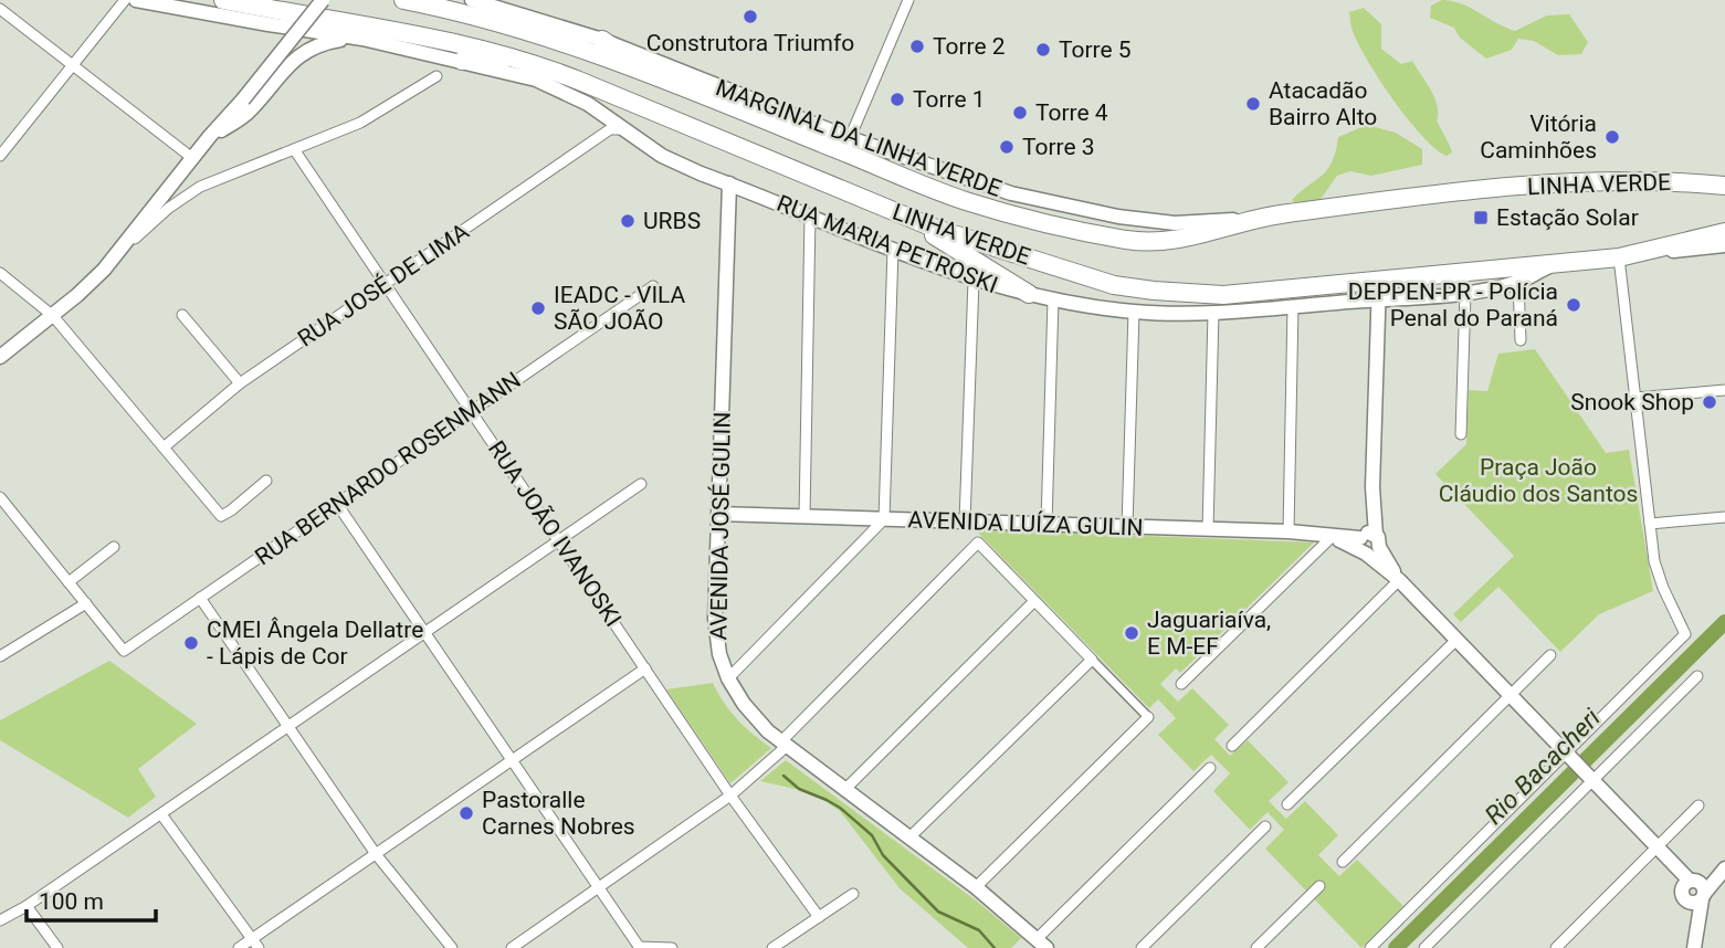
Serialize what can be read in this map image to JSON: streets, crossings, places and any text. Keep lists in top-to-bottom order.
{
  "streets": {
    "highway": ["LINHA VERDE"],
    "main road": [
      "MARGINAL DA LINHA VERDE",
      "RUA MARIA PETROSKI",
      "AVENIDA LUÍZA GULIN",
      "AVENIDA JOSÉ GULIN"
    ],
    "street": ["RUA JOSÉ DE LIMA", "RUA BERNARDO ROSENMANN", "RUA JOÃO IVANOSKI"]
  },
  "crossings": [
    ["MARGINAL DA LINHA VERDE", "LINHA VERDE"],
    ["LINHA VERDE", "RUA MARIA PETROSKI"],
    ["RUA MARIA PETROSKI", "RUA JOSÉ DE LIMA"],
    ["RUA MARIA PETROSKI", "AVENIDA JOSÉ GULIN"],
    ["RUA JOSÉ DE LIMA", "RUA JOÃO IVANOSKI"],
    ["RUA BERNARDO ROSENMANN", "RUA JOÃO IVANOSKI"],
    ["AVENIDA LUÍZA GULIN", "AVENIDA JOSÉ GULIN"]
  ],
  "water": ["Rio Bacacheri"],
  "parks": ["Praça João Cláudio dos Santos"],
  "places": {
    "other": [
      "Construtora Triumfo",
      "Torre 2",
      "Torre 5",
      "Torre 1",
      "Atacadão Bairro Alto",
      "Torre 4",
      "Vitória Caminhões",
      "Torre 3",
      "URBS",
      "DEPPEN-PR - Polícia Penal do Paraná",
      "IEADC - VILA SÃO JOÃO",
      "Snook Shop",
      "Jaguariaíva, E M-EF",
      "CMEI Ângela Dellatre - Lápis de Cor",
      "Pastoralle Carnes Nobres"
    ],
    "transit": ["Estação Solar"]
  },
  "scale_bar": "100 m"
}
